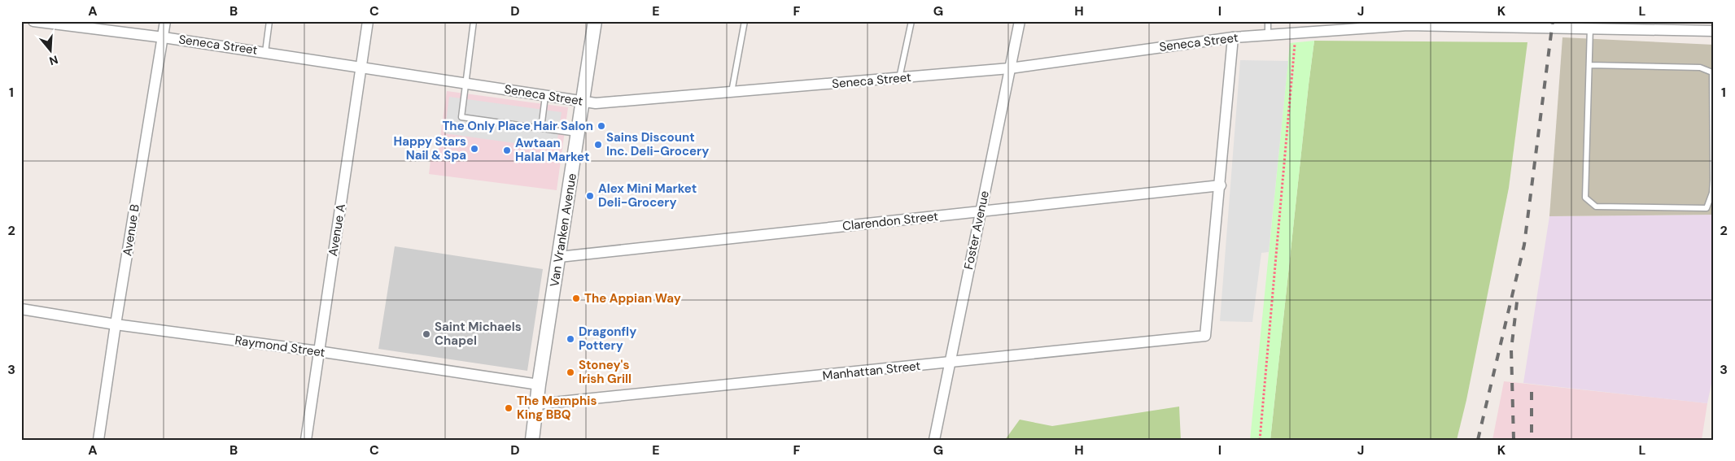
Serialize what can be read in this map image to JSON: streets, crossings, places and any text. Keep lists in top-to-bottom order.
{
  "streets": {
    "street": [
      "Seneca Street",
      "Clarendon Street",
      "Avenue B",
      "Avenue A",
      "Van Vranken Avenue",
      "Foster Avenue",
      "Raymond Street",
      "Manhattan Street"
    ]
  },
  "crossings": [
    ["Seneca Street", "Avenue B"],
    ["Seneca Street", "Avenue A"],
    ["Seneca Street", "Van Vranken Avenue"],
    ["Seneca Street", "Foster Avenue"],
    ["Clarendon Street", "Van Vranken Avenue"],
    ["Clarendon Street", "Foster Avenue"],
    ["Clarendon Street", "Manhattan Street"],
    ["Avenue B", "Raymond Street"],
    ["Avenue A", "Raymond Street"],
    ["Van Vranken Avenue", "Raymond Street"],
    ["Van Vranken Avenue", "Manhattan Street"],
    ["Foster Avenue", "Manhattan Street"]
  ],
  "places": [
    "The Only Place Hair Salon",
    "Sains Discount Inc. Deli-Grocery",
    "Happy Stars Nail & Spa",
    "Awtaan Halal Market",
    "Alex Mini Market Deli-Grocery",
    "The Appian Way",
    "Saint Michaels Chapel",
    "Dragonfly Pottery",
    "Stoney's Irish Grill",
    "The Memphis King BBQ"
  ],
  "north": "bottom",
  "grid": {
    "columns": [
      "A",
      "B",
      "C",
      "D",
      "E",
      "F",
      "G",
      "H",
      "I",
      "J",
      "K",
      "L"
    ],
    "rows": ["1", "2", "3"]
  }
}
